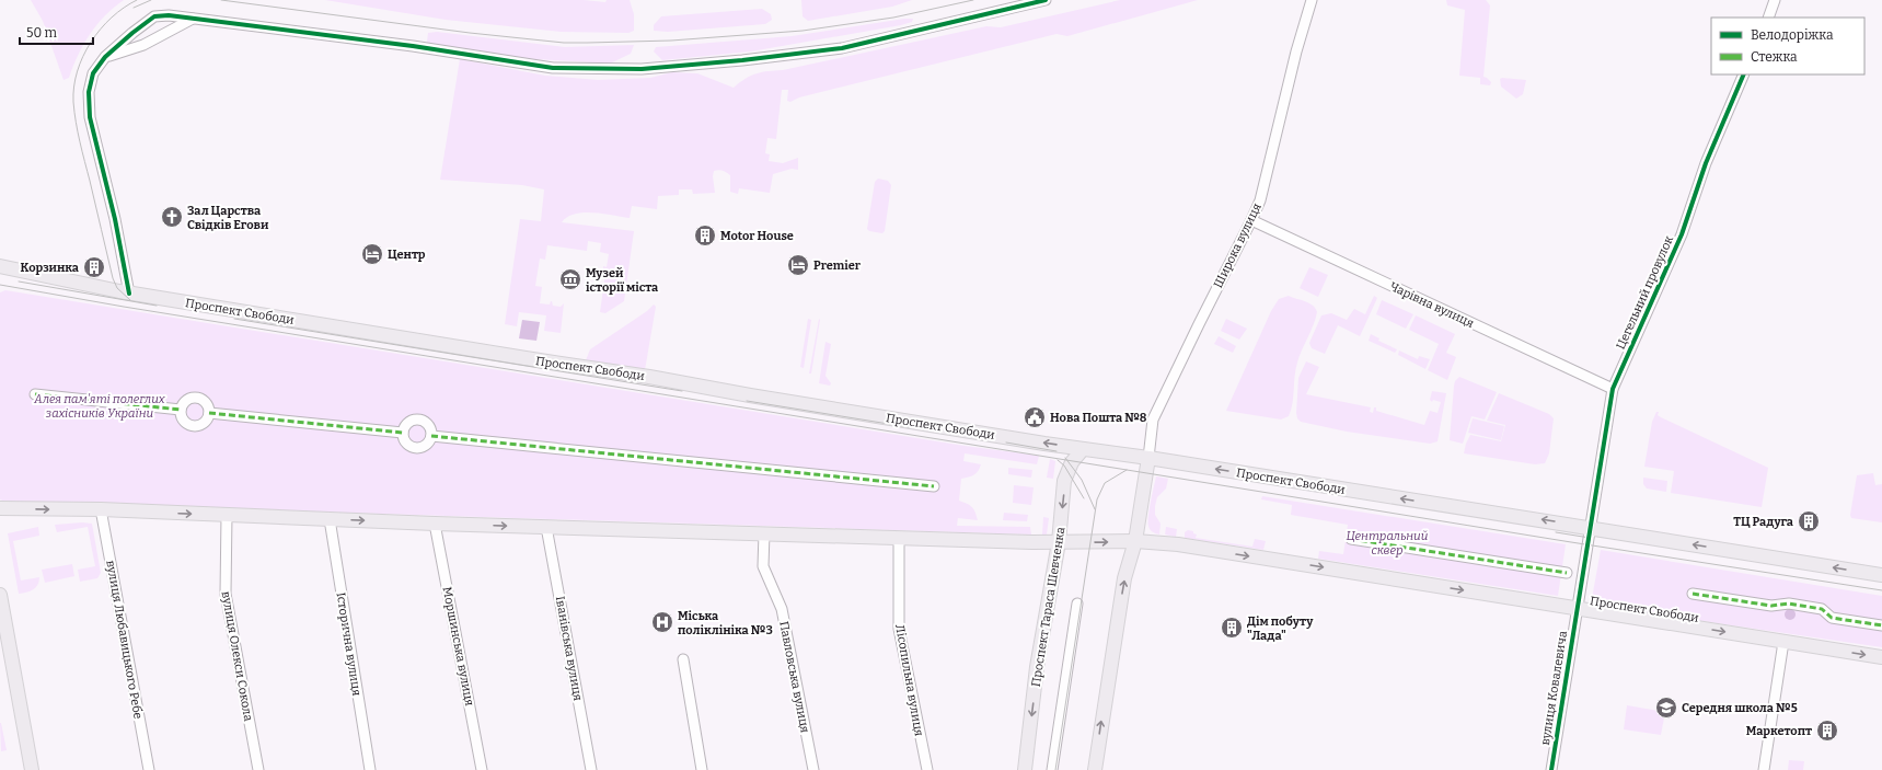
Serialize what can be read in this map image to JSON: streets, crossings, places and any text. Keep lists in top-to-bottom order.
{
  "streets": {
    "main road": ["Проспект Свободи", "Проспект Тараса Шевченка"],
    "street": [
      "Широка вулиця",
      "Цегельний провулок",
      "Чарівна вулиця",
      "вулиця Любавицького Ребе",
      "Історична вулиця",
      "Моршинська вулиця",
      "Іванівська вулиця",
      "вулиця Олекси Сокола",
      "Павловська вулиця",
      "Лісопильна вулиця",
      "вулиця Ковалевича"
    ]
  },
  "crossings": [
    ["Широка вулиця", "Чарівна вулиця"],
    ["Широка вулиця", "Проспект Свободи"],
    ["Цегельний провулок", "Чарівна вулиця"],
    ["Цегельний провулок", "Проспект Свободи"],
    ["Цегельний провулок", "вулиця Ковалевича"],
    ["Проспект Свободи", "Проспект Тараса Шевченка"],
    ["Проспект Свободи", "вулиця Любавицького Ребе"],
    ["Проспект Свободи", "Історична вулиця"],
    ["Проспект Свободи", "Моршинська вулиця"],
    ["Проспект Свободи", "Іванівська вулиця"],
    ["Проспект Свободи", "вулиця Олекси Сокола"],
    ["Проспект Свободи", "Павловська вулиця"],
    ["Проспект Свободи", "Лісопильна вулиця"],
    ["Проспект Свободи", "вулиця Ковалевича"]
  ],
  "parks": ["Алея пам'яті полеглих захісників України", "Центральний сквер"],
  "places": {
    "church": ["Зал Царства Свiдкiв Егови"],
    "building": [
      "Motor House",
      "Корзинка",
      "ТЦ Радуга",
      "Дім побуту \"Лада\"",
      "Маркетопт"
    ],
    "hotel": ["Центр", "Premier"],
    "museum": ["Музей історії міста"],
    "public building": ["Нова Пошта №8"],
    "hospital": ["Міська поліклініка №3"],
    "school or university": ["Середня школа №5"]
  },
  "legend": ["Велодоріжка", "Стежка"],
  "scale_bar": "50 m"
}
